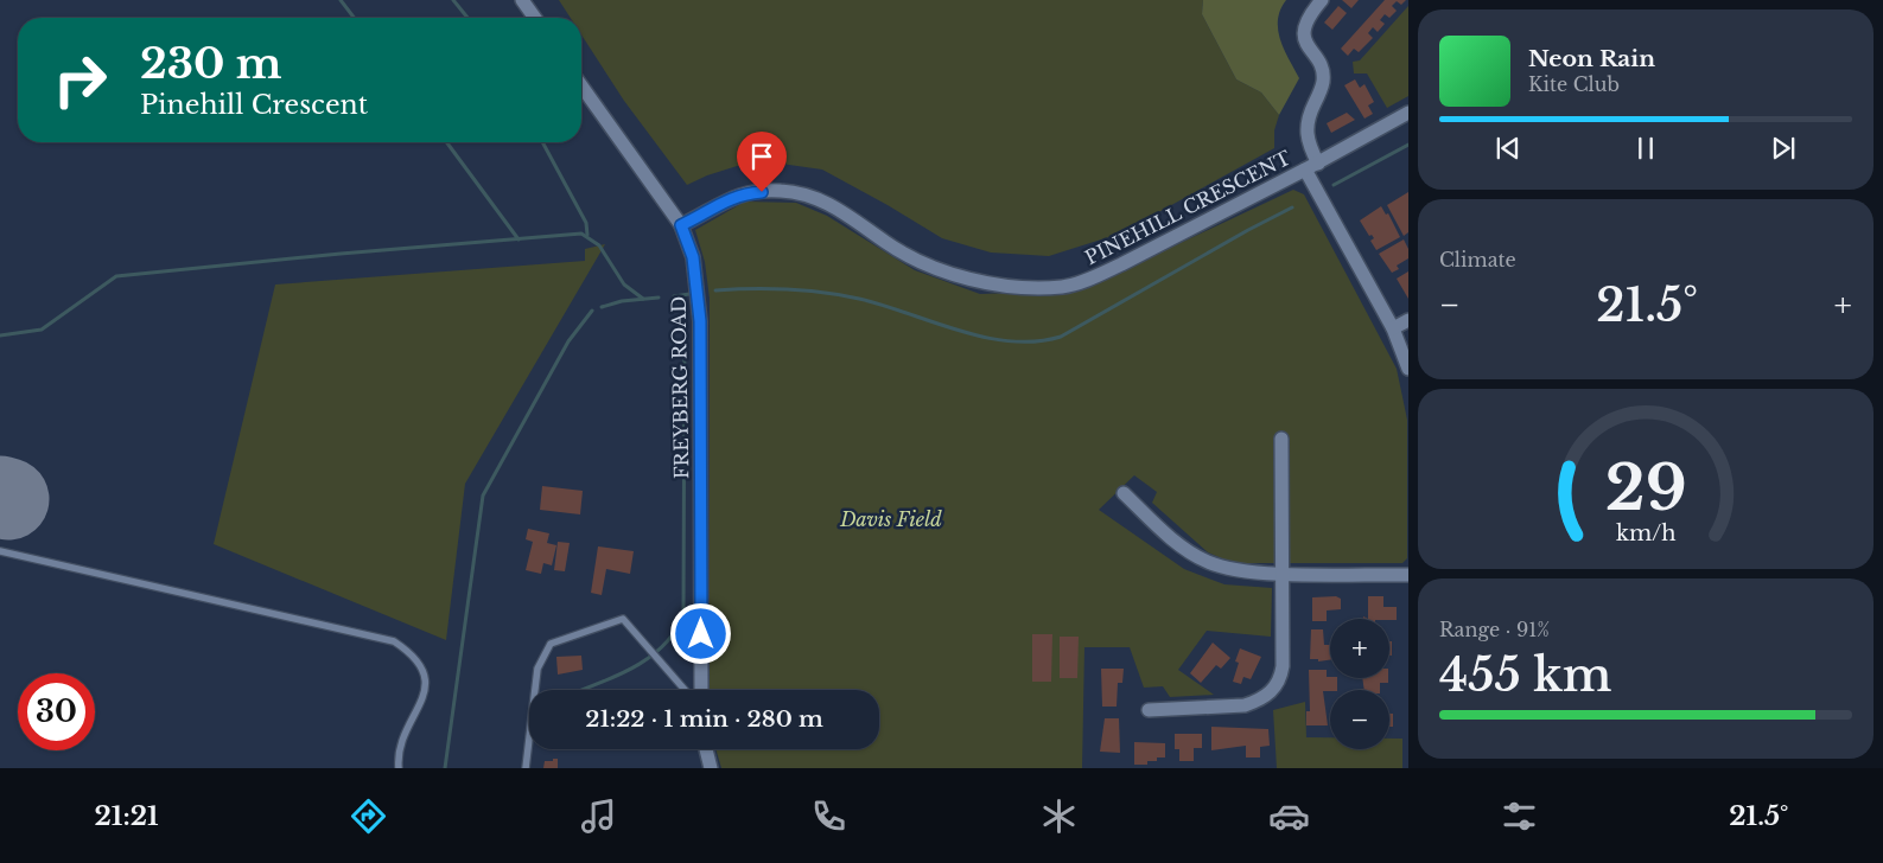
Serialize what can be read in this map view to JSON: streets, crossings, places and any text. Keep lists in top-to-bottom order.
{
  "streets": {
    "street": ["PINEHILL CRESCENT", "FREYBERG ROAD"]
  },
  "crossings": [
    ["PINEHILL CRESCENT", "FREYBERG ROAD"]
  ],
  "parks": ["Davis Field"],
  "page": {
    "turn": ["230 m", "Pinehill Crescent"],
    "song": ["Neon Rain", "Kite Club"],
    "tile": [
      "Climate",
      ["Range · 91%", "455 km"]
    ],
    "heat": ["−", "21.5°", "+"],
    "map_buttons": ["+", "−"],
    "limit": "30",
    "trip": "21:22 · 1 min · 280 m",
    "tabs": ["21:21", "21.5°"],
    "gauge": ["29", "km/h"]
  }
}
